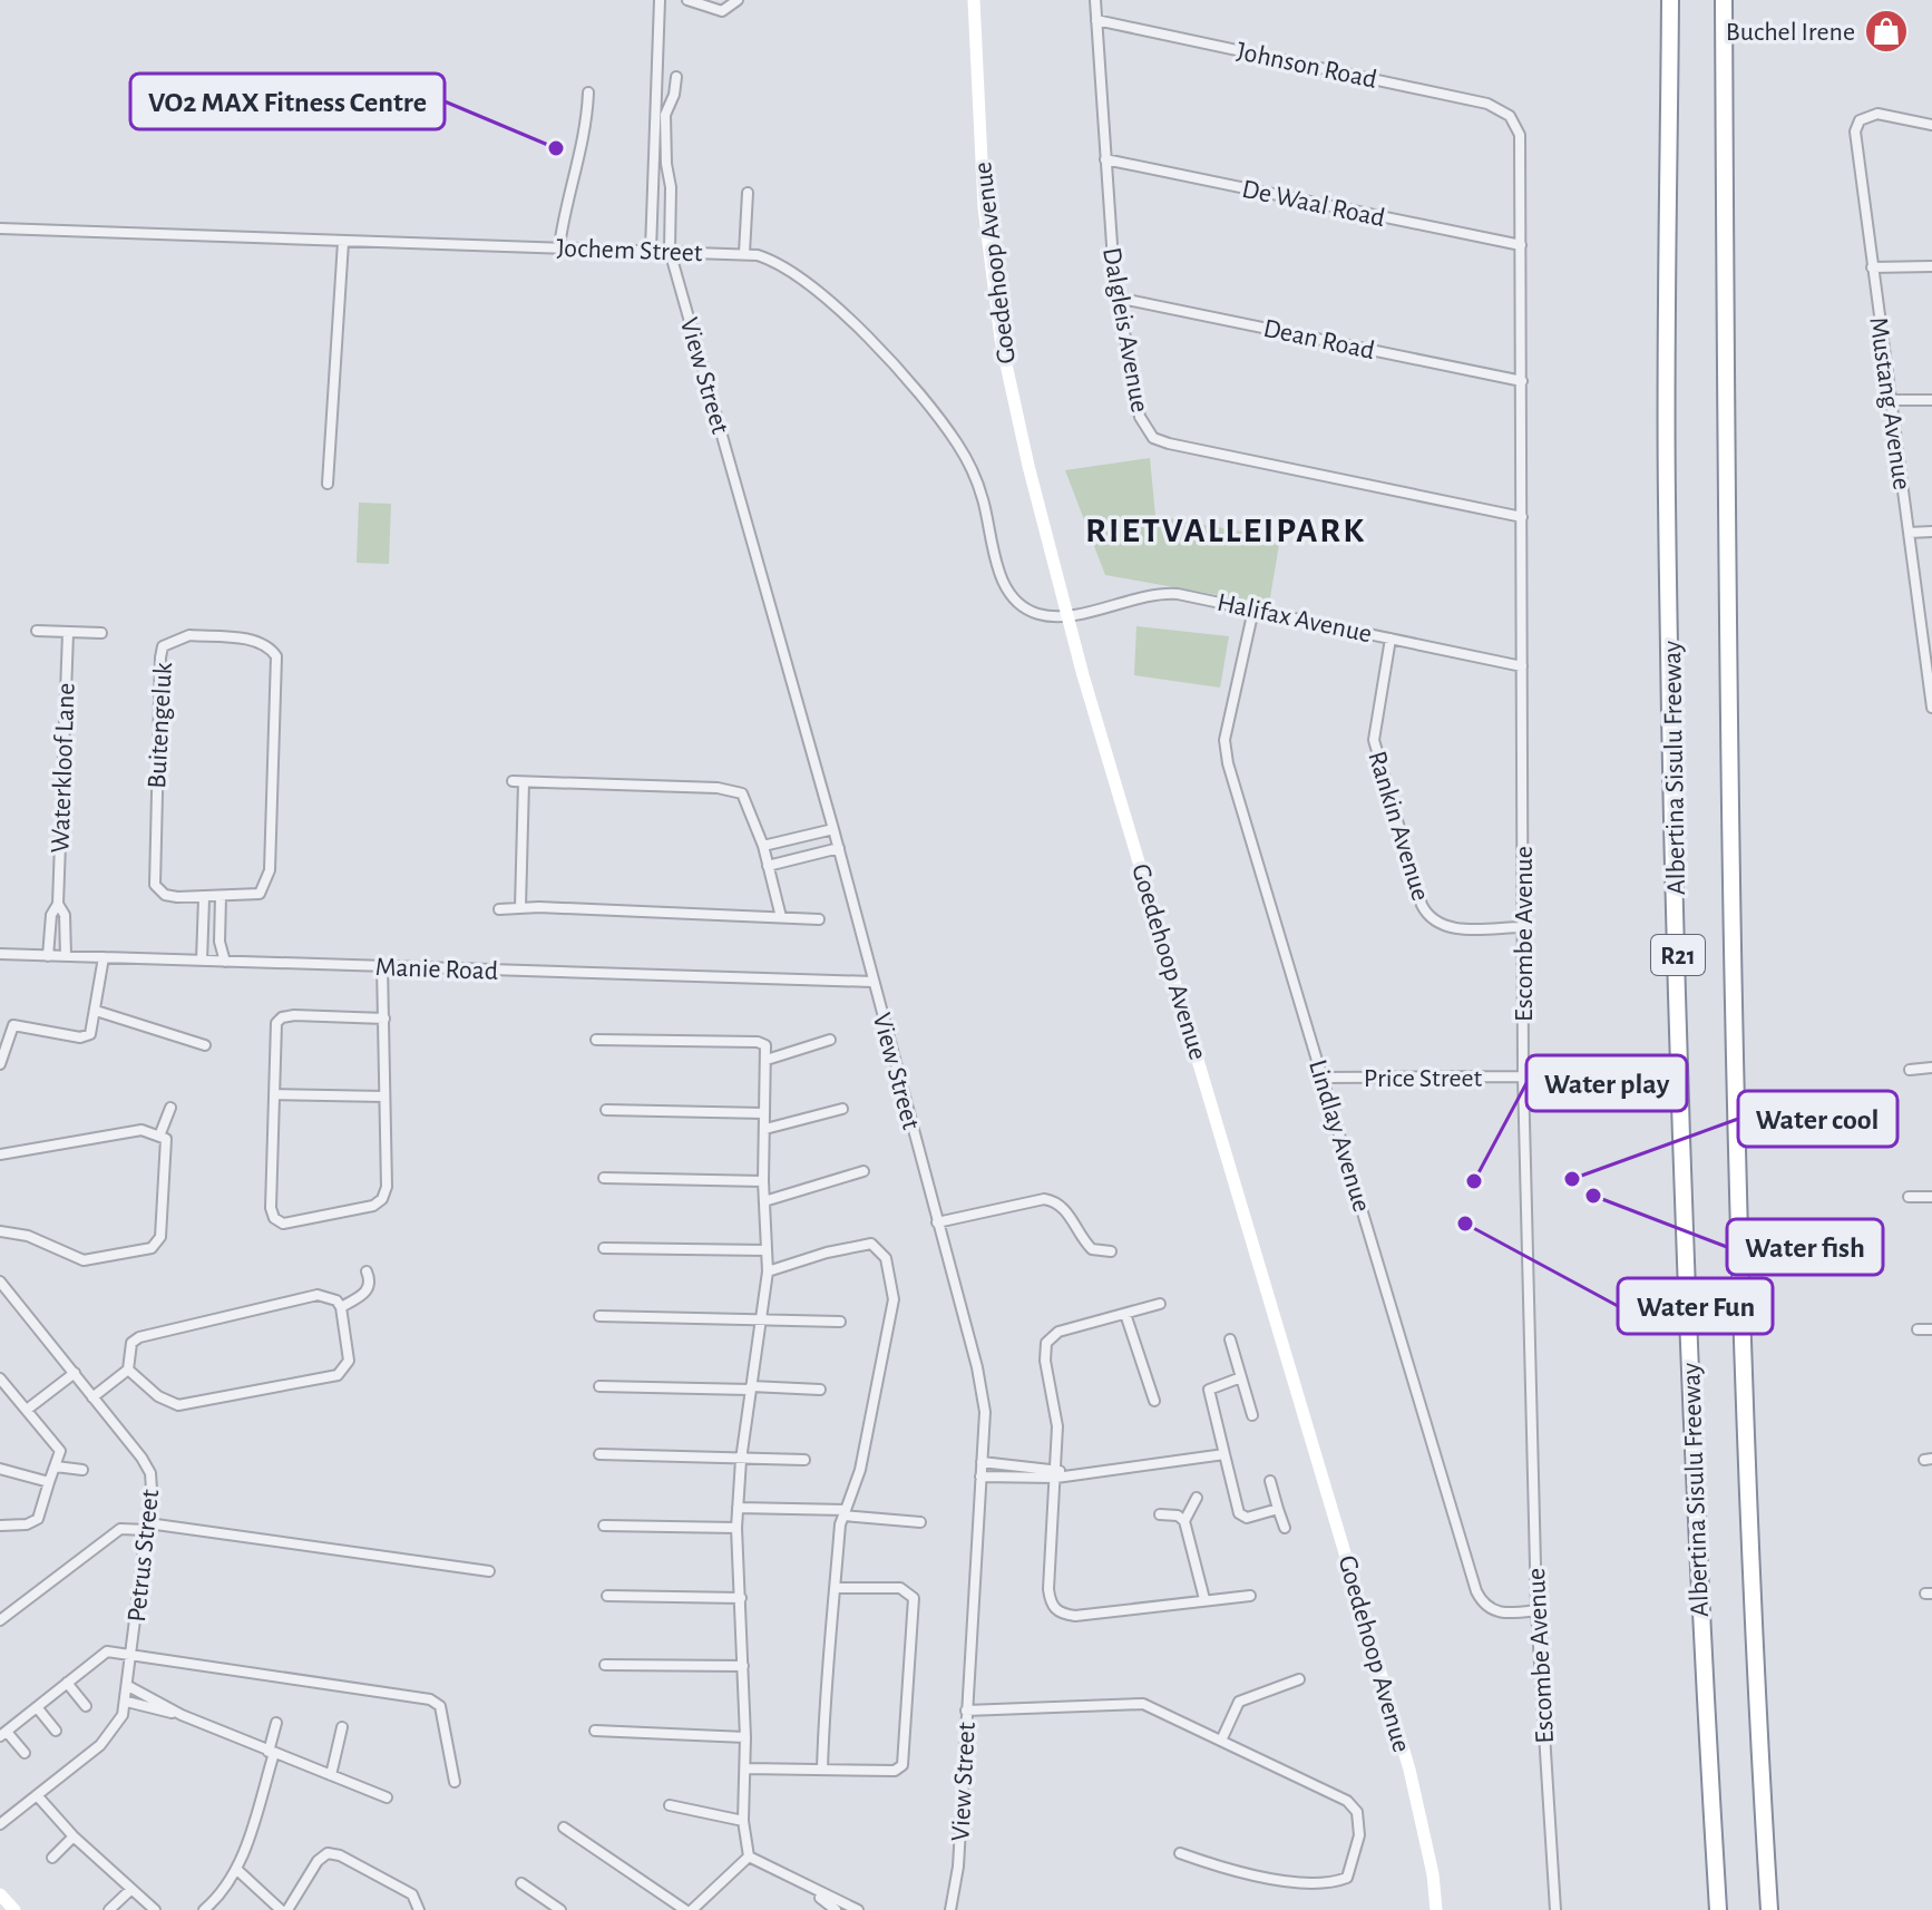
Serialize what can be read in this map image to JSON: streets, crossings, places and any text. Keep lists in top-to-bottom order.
{
  "streets": {
    "highway": ["Albertina Sisulu Freeway", "R21"],
    "main road": ["Goedehoop Avenue"],
    "street": [
      "Johnson Road",
      "De Waal Road",
      "Jochem Street",
      "Dalgleis Avenue",
      "Dean Road",
      "View Street",
      "Mustang Avenue",
      "Halifax Avenue",
      "Buitengeluk",
      "Waterkloof Lane",
      "Rankin Avenue",
      "Escombe Avenue",
      "Manie Road",
      "Price Street",
      "Lindlay Avenue",
      "Petrus Street"
    ]
  },
  "crossings": [
    ["Johnson Road", "Dalgleis Avenue"],
    ["Johnson Road", "Escombe Avenue"],
    ["De Waal Road", "Dalgleis Avenue"],
    ["De Waal Road", "Escombe Avenue"],
    ["Jochem Street", "Goedehoop Avenue"],
    ["Jochem Street", "View Street"],
    ["Jochem Street", "Halifax Avenue"],
    ["Goedehoop Avenue", "Halifax Avenue"],
    ["Dalgleis Avenue", "Dean Road"],
    ["Dalgleis Avenue", "Escombe Avenue"],
    ["Dean Road", "Escombe Avenue"],
    ["View Street", "Manie Road"],
    ["Halifax Avenue", "Rankin Avenue"],
    ["Halifax Avenue", "Escombe Avenue"],
    ["Halifax Avenue", "Lindlay Avenue"],
    ["Waterkloof Lane", "Manie Road"],
    ["Rankin Avenue", "Escombe Avenue"],
    ["Escombe Avenue", "Price Street"],
    ["Escombe Avenue", "Lindlay Avenue"],
    ["Price Street", "Lindlay Avenue"]
  ],
  "districts": ["RIETVALLEIPARK"],
  "places": {
    "shop": ["Buchel Irene"],
    "other": [
      "VO2 MAX Fitness Centre",
      "Water cool",
      "Water play",
      "Water fish",
      "Water Fun"
    ]
  }
}
